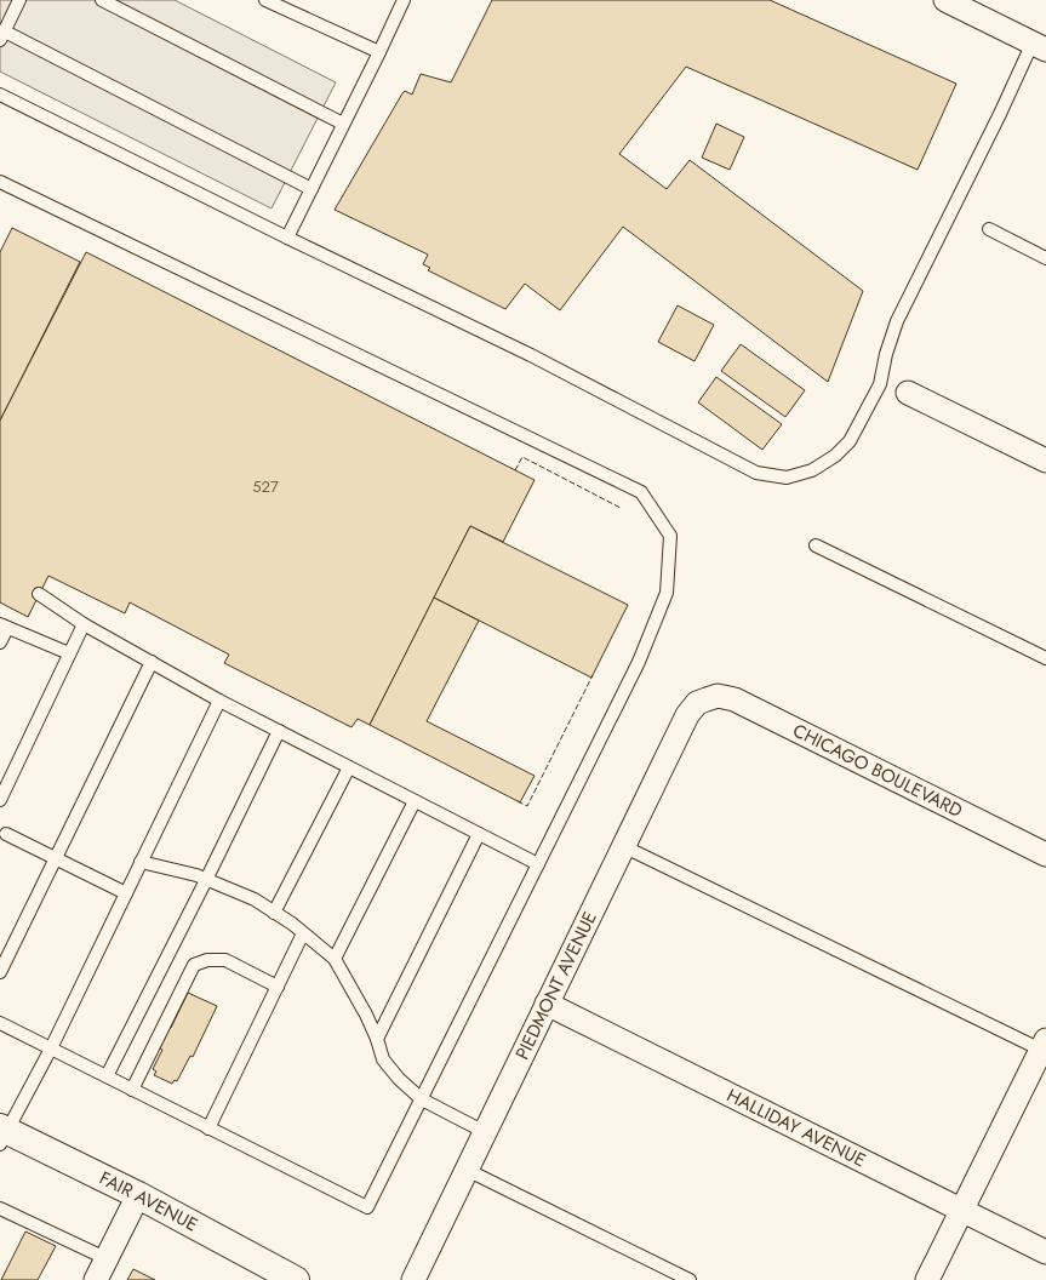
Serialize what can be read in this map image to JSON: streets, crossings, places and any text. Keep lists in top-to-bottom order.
{
  "streets": {
    "main road": ["FAIR AVENUE"],
    "street": ["CHICAGO BOULEVARD", "PIEDMONT AVENUE", "HALLIDAY AVENUE"]
  },
  "crossings": [
    ["CHICAGO BOULEVARD", "PIEDMONT AVENUE"],
    ["PIEDMONT AVENUE", "HALLIDAY AVENUE"]
  ],
  "house_numbers": ["527"]
}
